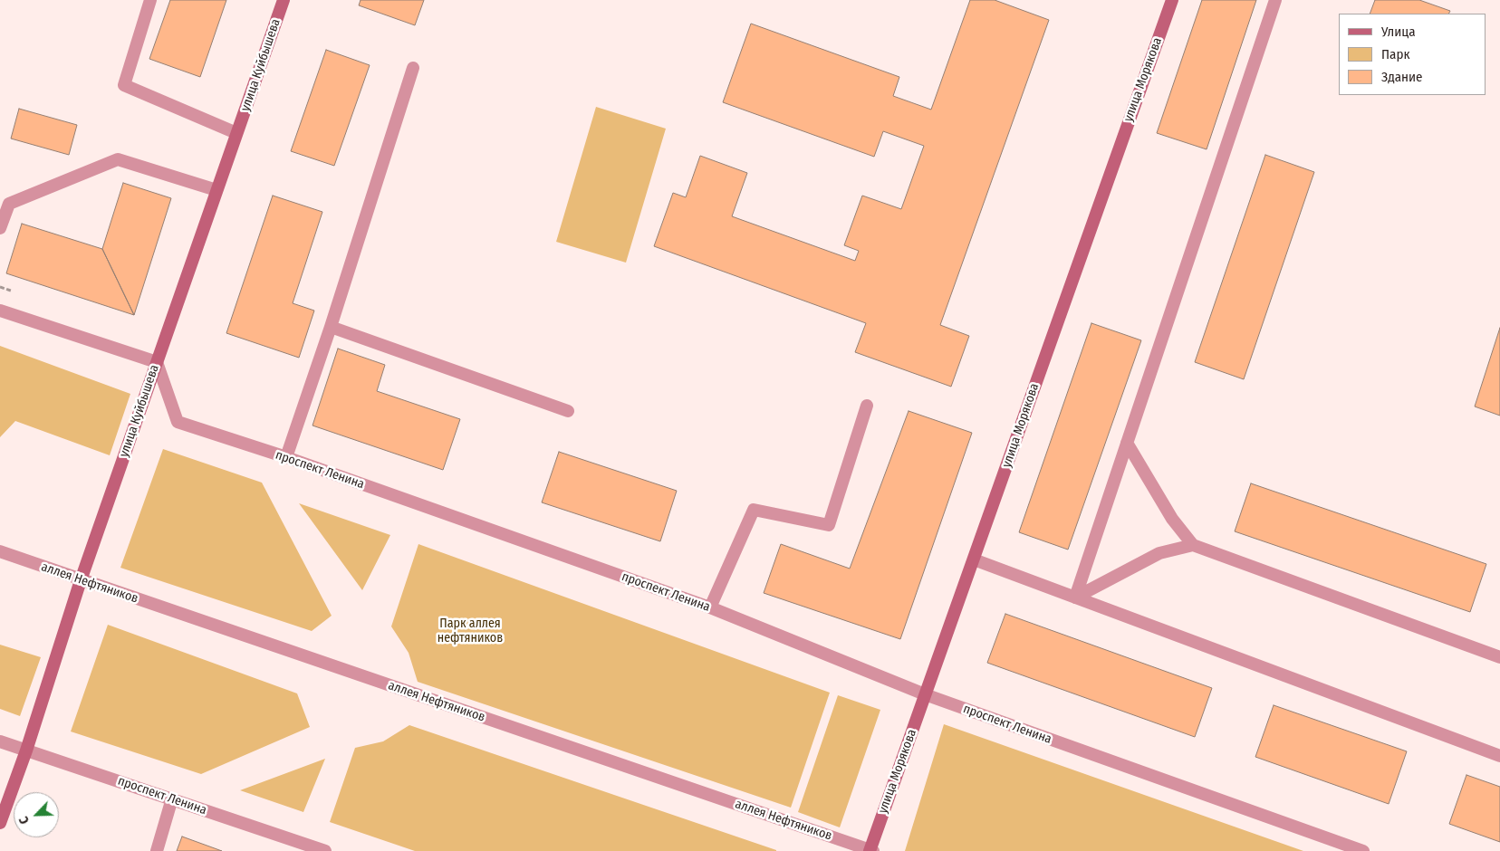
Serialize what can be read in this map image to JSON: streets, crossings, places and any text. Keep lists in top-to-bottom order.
{
  "streets": {
    "main road": ["улица Куйбышева", "улица Морякова"],
    "street": ["проспект Ленина", "аллея Нефтяников"]
  },
  "crossings": [
    ["улица Куйбышева", "проспект Ленина"],
    ["улица Куйбышева", "аллея Нефтяников"],
    ["улица Морякова", "проспект Ленина"],
    ["улица Морякова", "аллея Нефтяников"]
  ],
  "parks": ["Парк аллея нефтяников"],
  "legend": ["Улица", "Парк", "Здание"],
  "north": "bottom left"
}
